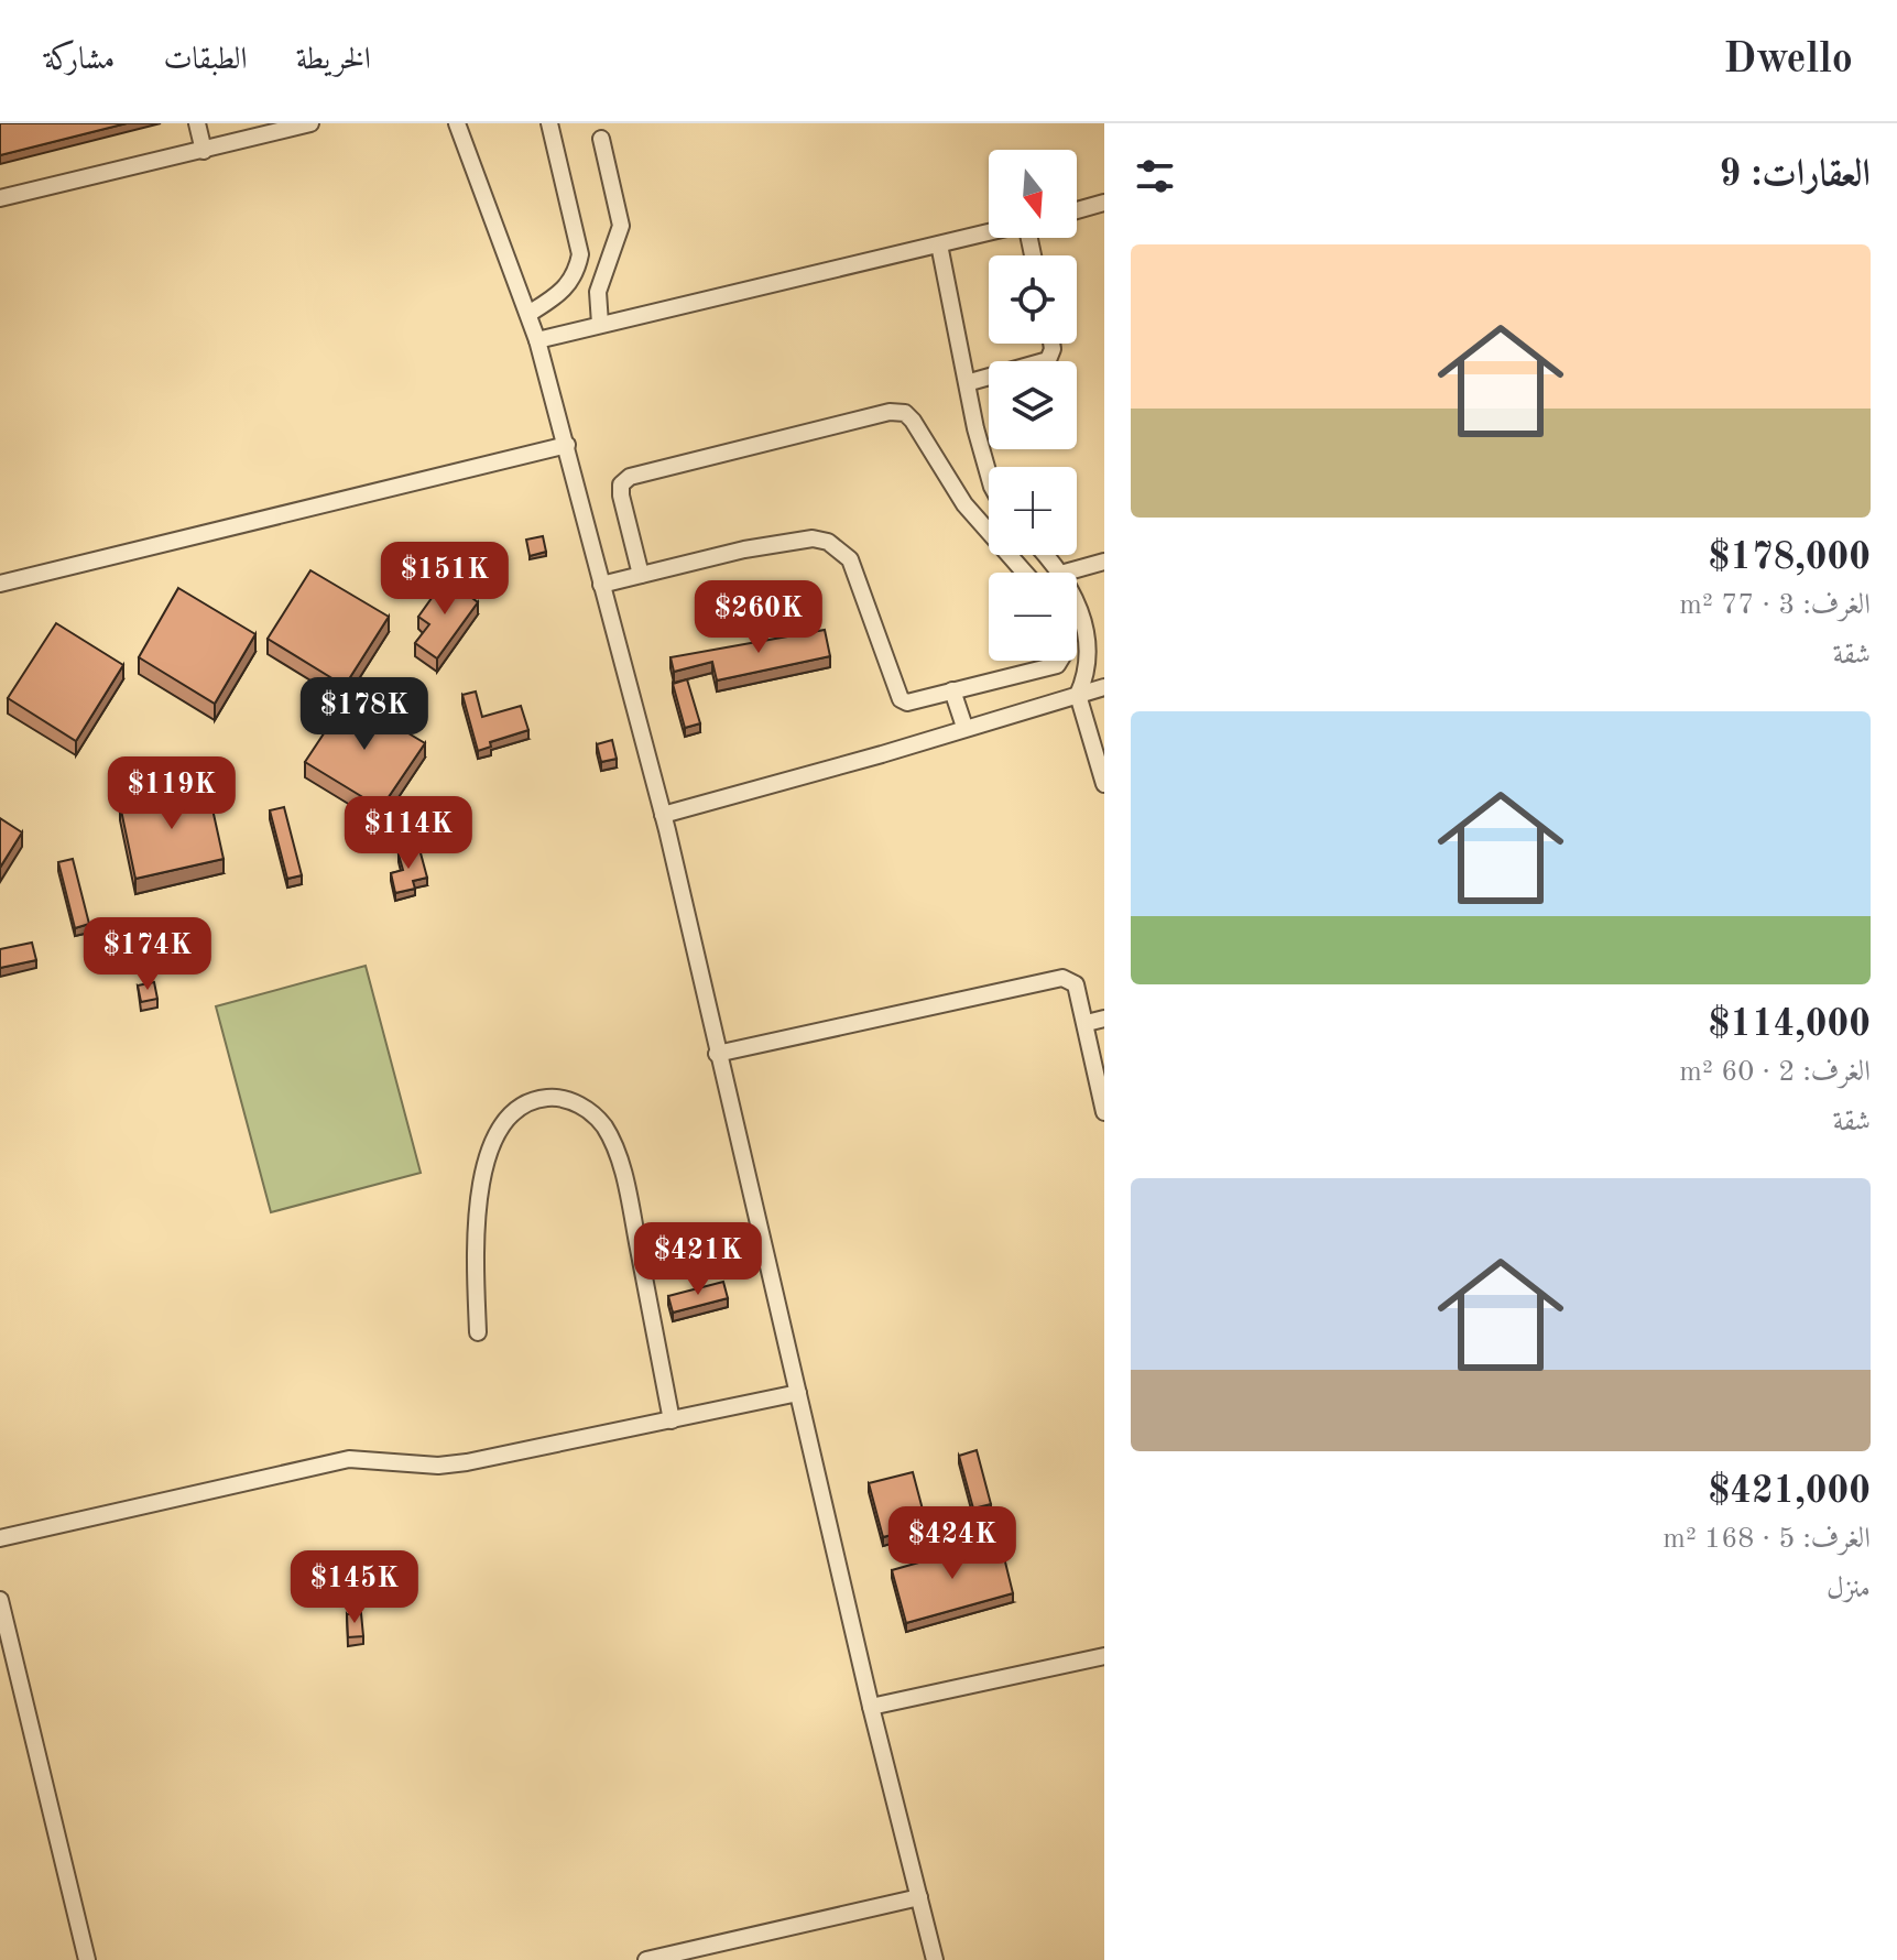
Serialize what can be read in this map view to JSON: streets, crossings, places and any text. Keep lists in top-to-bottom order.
{
  "north": "bottom",
  "page": {
    "header": "Dwello",
    "nav": ["الخريطة", "الطبقات", "مشاركة"],
    "heading": "العقارات: 9",
    "map_buttons": ["+", "−"],
    "list": [
      {
        "name": "$178,000",
        "note": "الغرف: 3 · 77 m² · شقة"
      },
      {
        "name": "$114,000",
        "note": "الغرف: 2 · 60 m² · شقة"
      },
      {
        "name": "$421,000",
        "note": "الغرف: 5 · 168 m² · منزل"
      }
    ],
    "price": [
      "$151K",
      "$260K",
      "$178K",
      "$119K",
      "$114K",
      "$174K",
      "$421K",
      "$424K",
      "$145K"
    ]
  }
}
